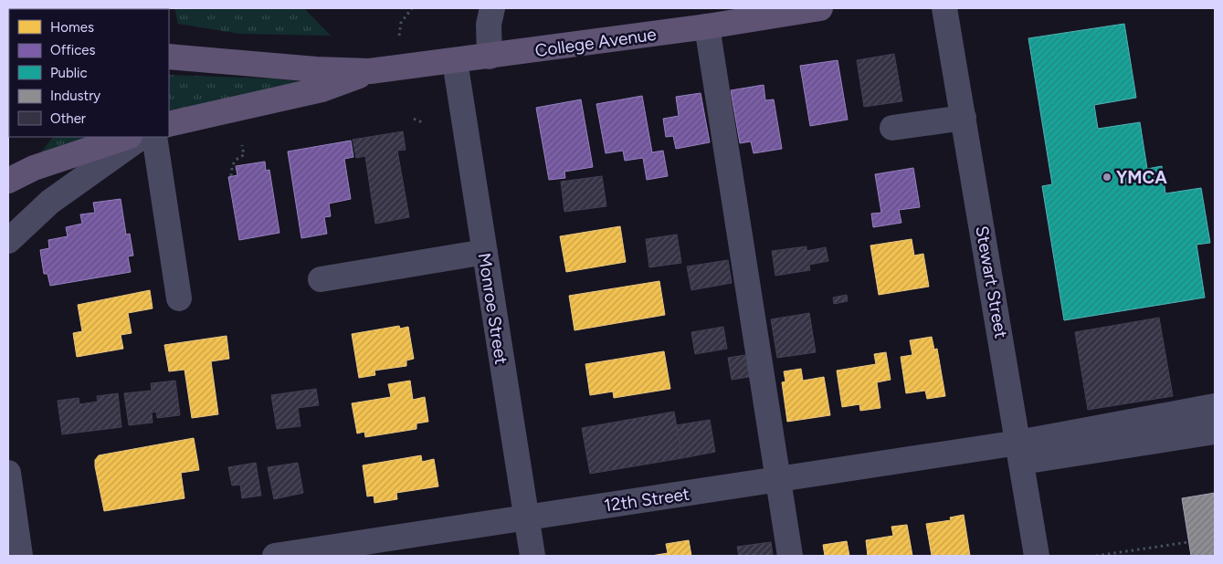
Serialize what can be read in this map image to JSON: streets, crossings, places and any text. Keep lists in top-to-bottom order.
{
  "streets": {
    "main road": ["College Avenue"],
    "street": ["Stewart Street", "Monroe Street", "12th Street"]
  },
  "crossings": [
    ["College Avenue", "Monroe Street"],
    ["Stewart Street", "12th Street"],
    ["Monroe Street", "12th Street"]
  ],
  "places": ["YMCA"],
  "legend": [
    "Homes",
    "Offices",
    "Public",
    "Industry",
    "Other"
  ]
}
